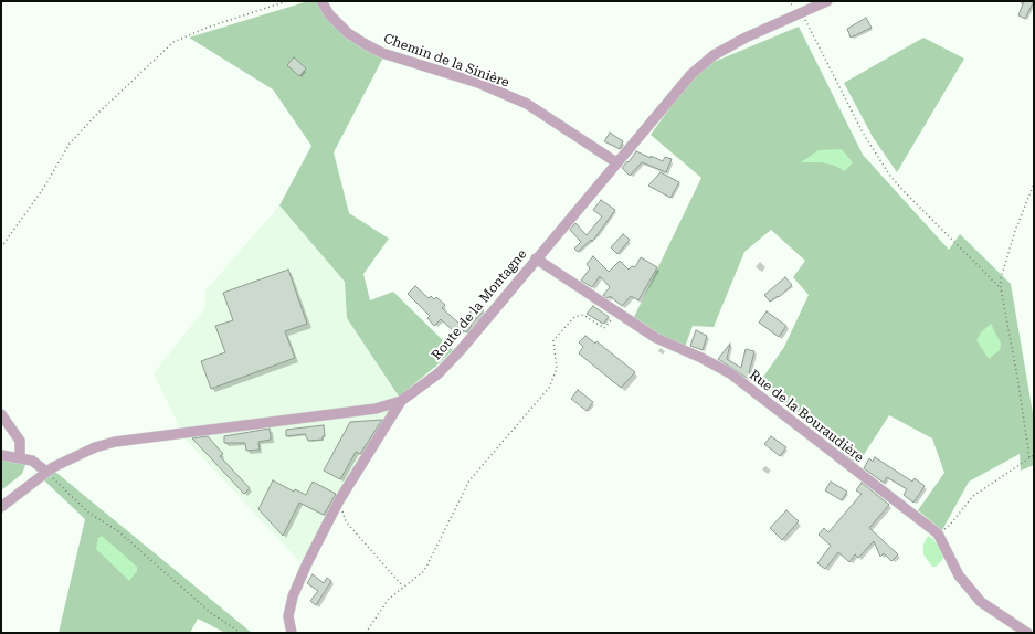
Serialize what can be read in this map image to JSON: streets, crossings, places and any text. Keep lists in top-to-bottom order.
{
  "streets": {
    "street": ["Chemin de la Sinière", "Route de la Montagne", "Rue de la Bouraudière"]
  },
  "crossings": [
    ["Chemin de la Sinière", "Route de la Montagne"],
    ["Route de la Montagne", "Rue de la Bouraudière"]
  ]
}
